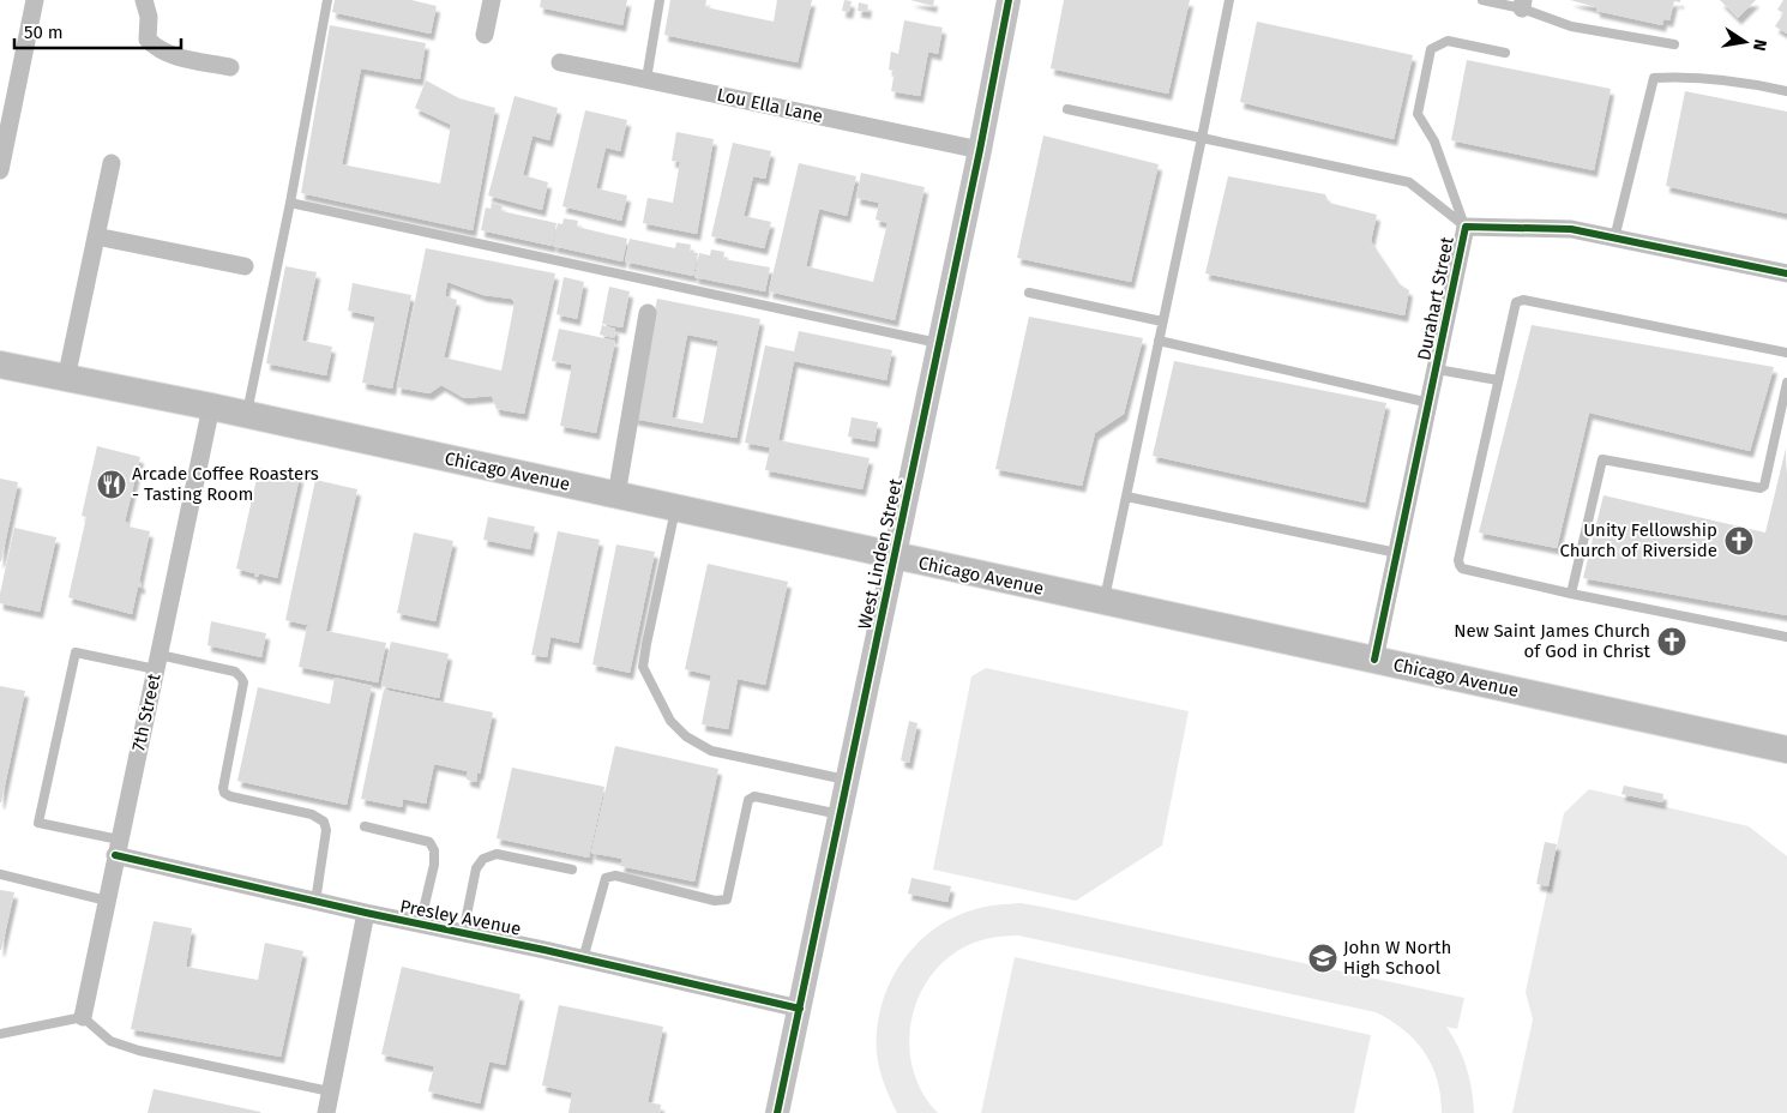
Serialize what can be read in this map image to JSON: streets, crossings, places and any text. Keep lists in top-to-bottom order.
{
  "streets": {
    "main road": ["Chicago Avenue", "West Linden Street"],
    "street": [
      "Lou Ella Lane",
      "Durahart Street",
      "7th Street",
      "Presley Avenue"
    ]
  },
  "crossings": [
    ["Lou Ella Lane", "West Linden Street"],
    ["Durahart Street", "Chicago Avenue"],
    ["Chicago Avenue", "West Linden Street"],
    ["Chicago Avenue", "7th Street"],
    ["West Linden Street", "Presley Avenue"],
    ["7th Street", "Presley Avenue"]
  ],
  "places": {
    "restaurant": ["Arcade Coffee Roasters - Tasting Room"],
    "church": ["Unity Fellowship Church of Riverside", "New Saint James Church of God in Christ"],
    "school or university": ["John W North High School"]
  },
  "scale_bar": "50 m",
  "north": "right"
}
